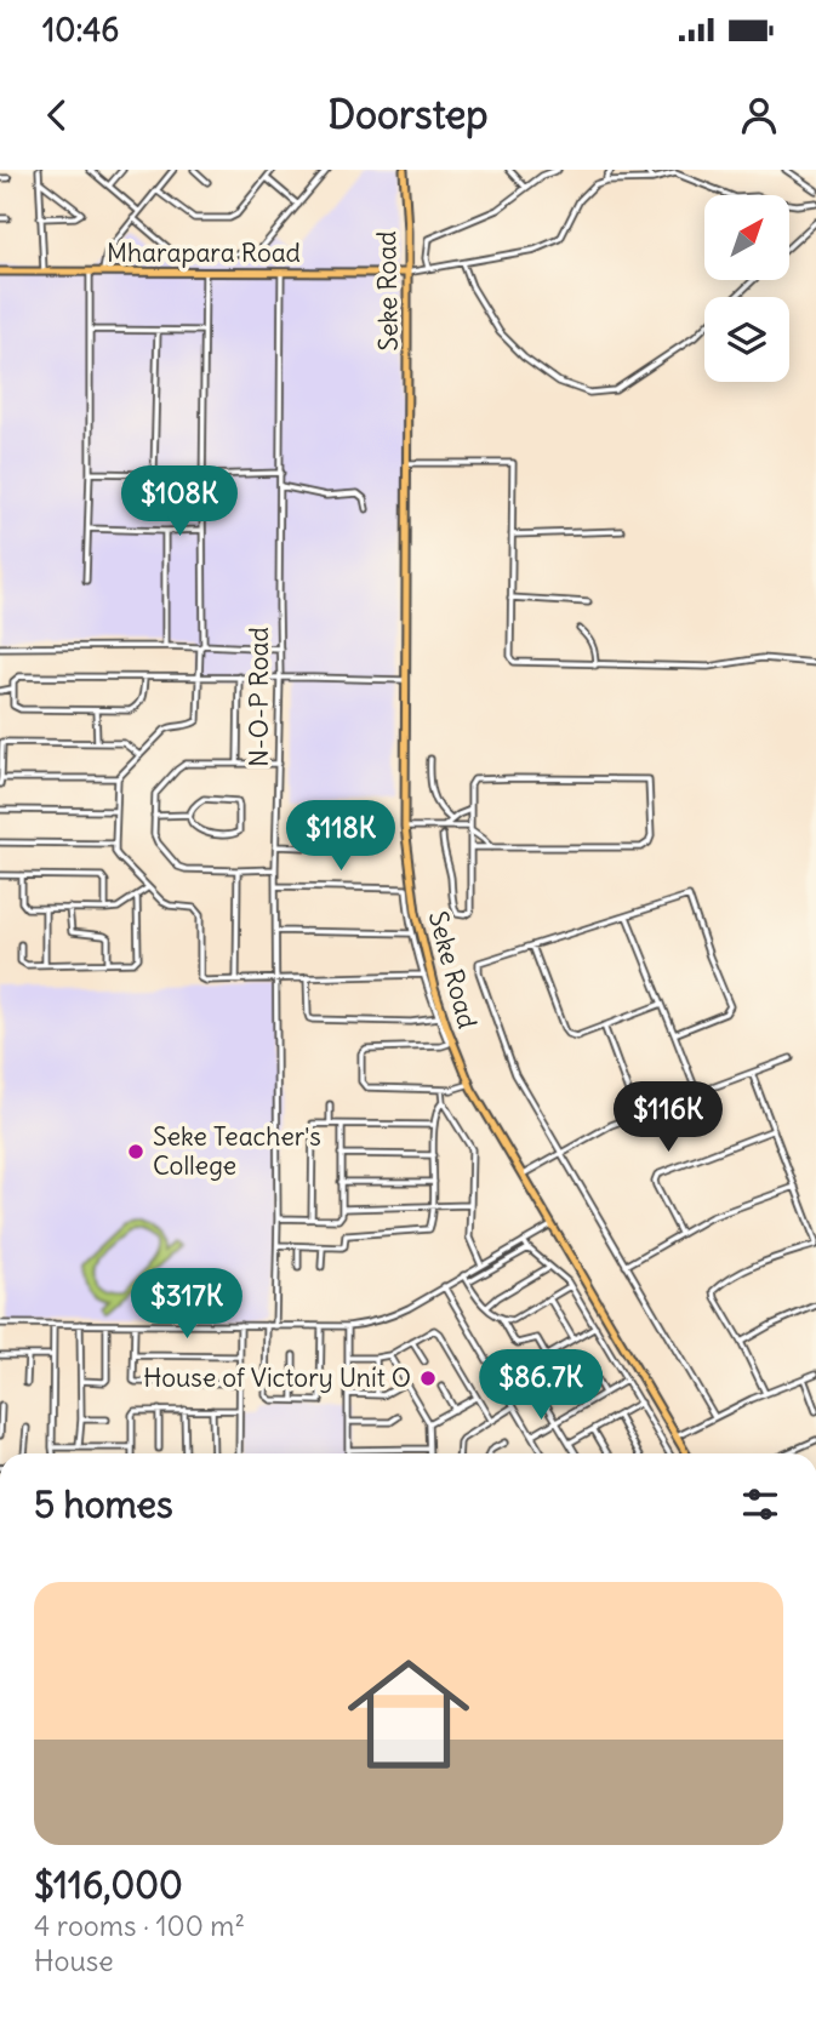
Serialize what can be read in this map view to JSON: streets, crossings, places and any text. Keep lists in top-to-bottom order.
{
  "streets": {
    "main road": ["Mharapara Road", "Seke Road"],
    "street": ["N-O-P Road"]
  },
  "crossings": [
    ["Mharapara Road", "Seke Road"],
    ["Mharapara Road", "N-O-P Road"]
  ],
  "places": ["Seke Teacher's College", "House of Victory Unit O"],
  "north": "top right",
  "page": {
    "status": "10:46",
    "header": "Doorstep",
    "price": [
      "$108K",
      "$118K",
      "$116K",
      "$317K",
      "$86.7K"
    ],
    "heading": "5 homes",
    "list": [
      {
        "name": "$116,000",
        "note": "4 rooms · 100 m² · House"
      }
    ]
  }
}
